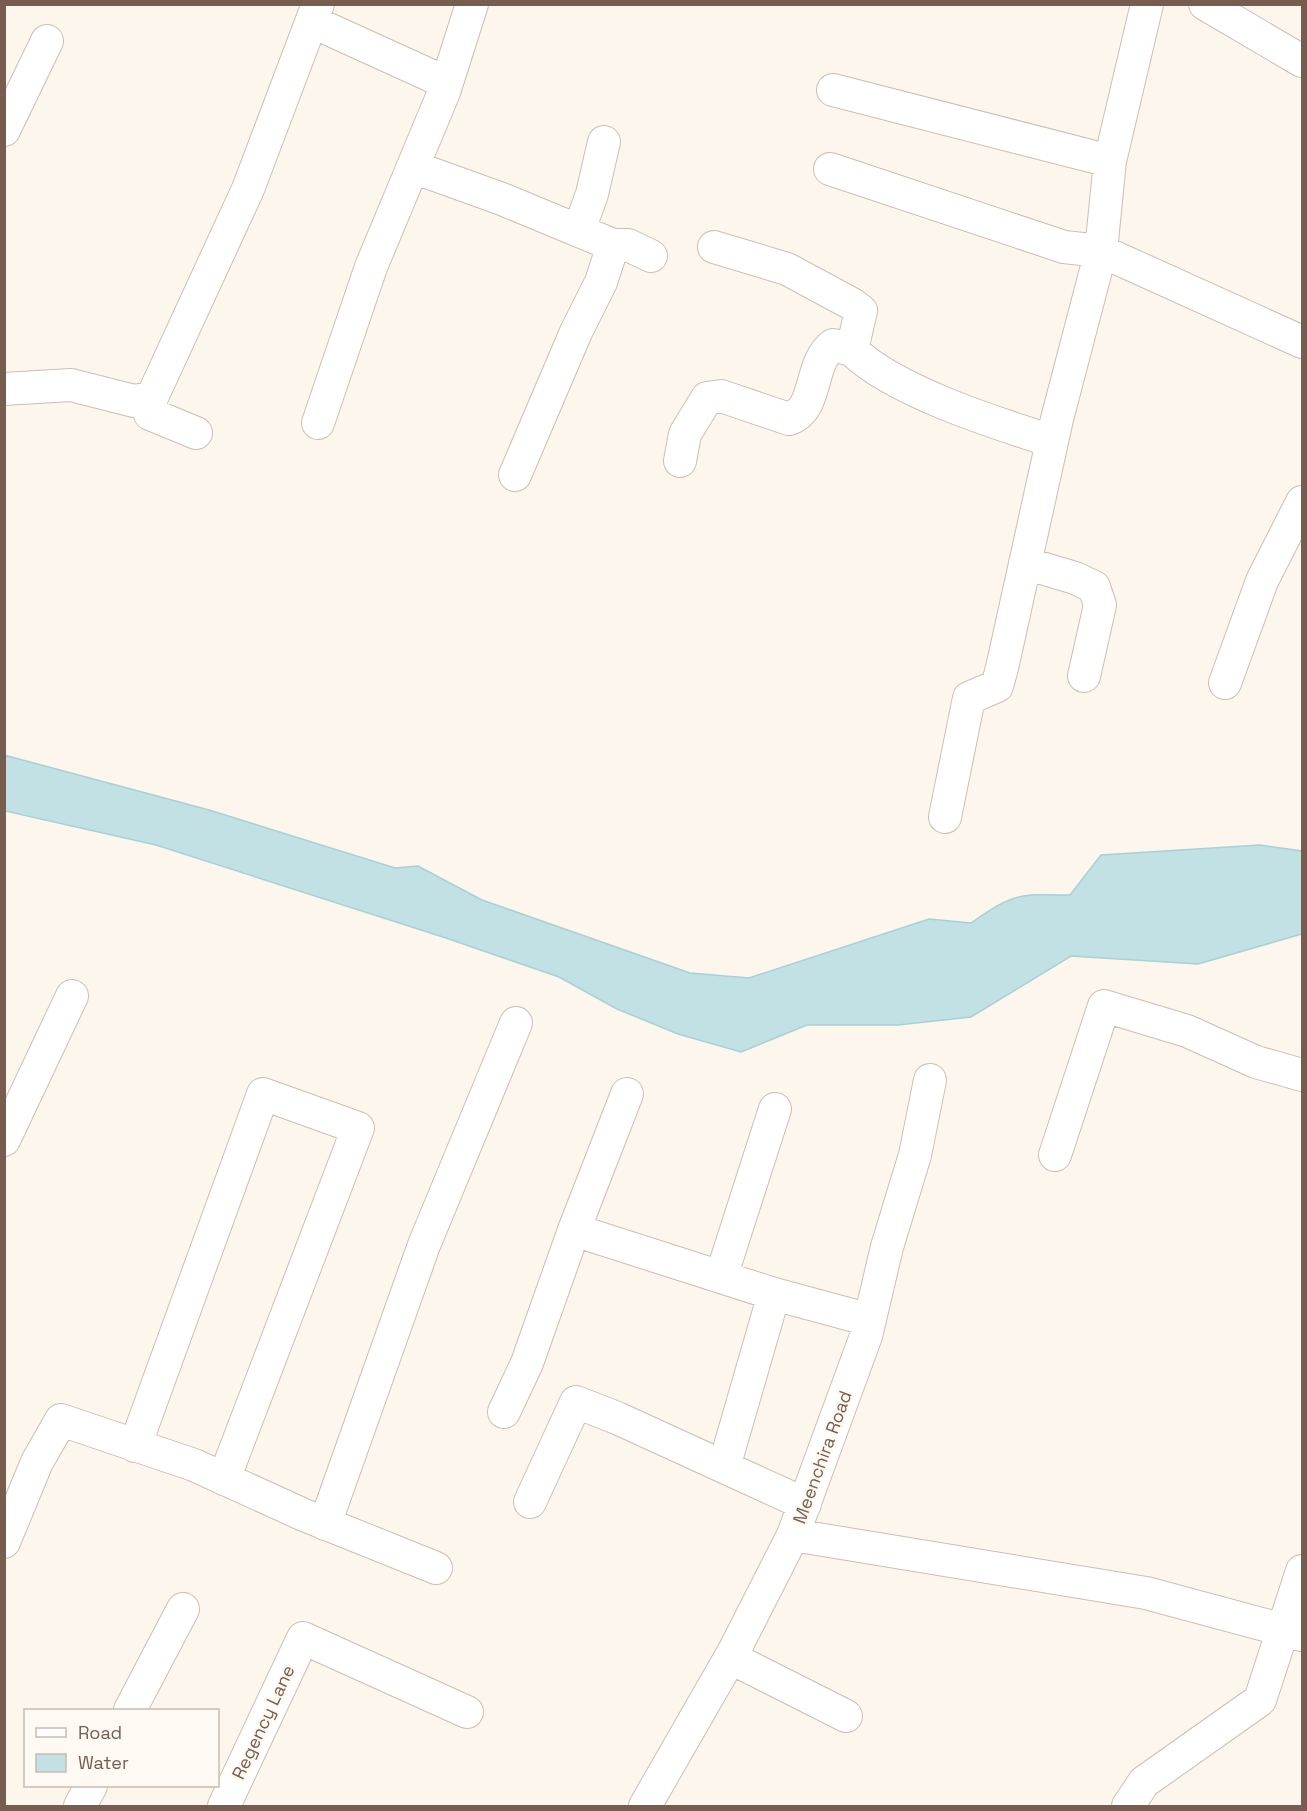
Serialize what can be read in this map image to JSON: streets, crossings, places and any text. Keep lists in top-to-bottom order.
{
  "streets": {
    "street": ["Meenchira Road", "Regency Lane"]
  },
  "legend": ["Road", "Water"]
}
